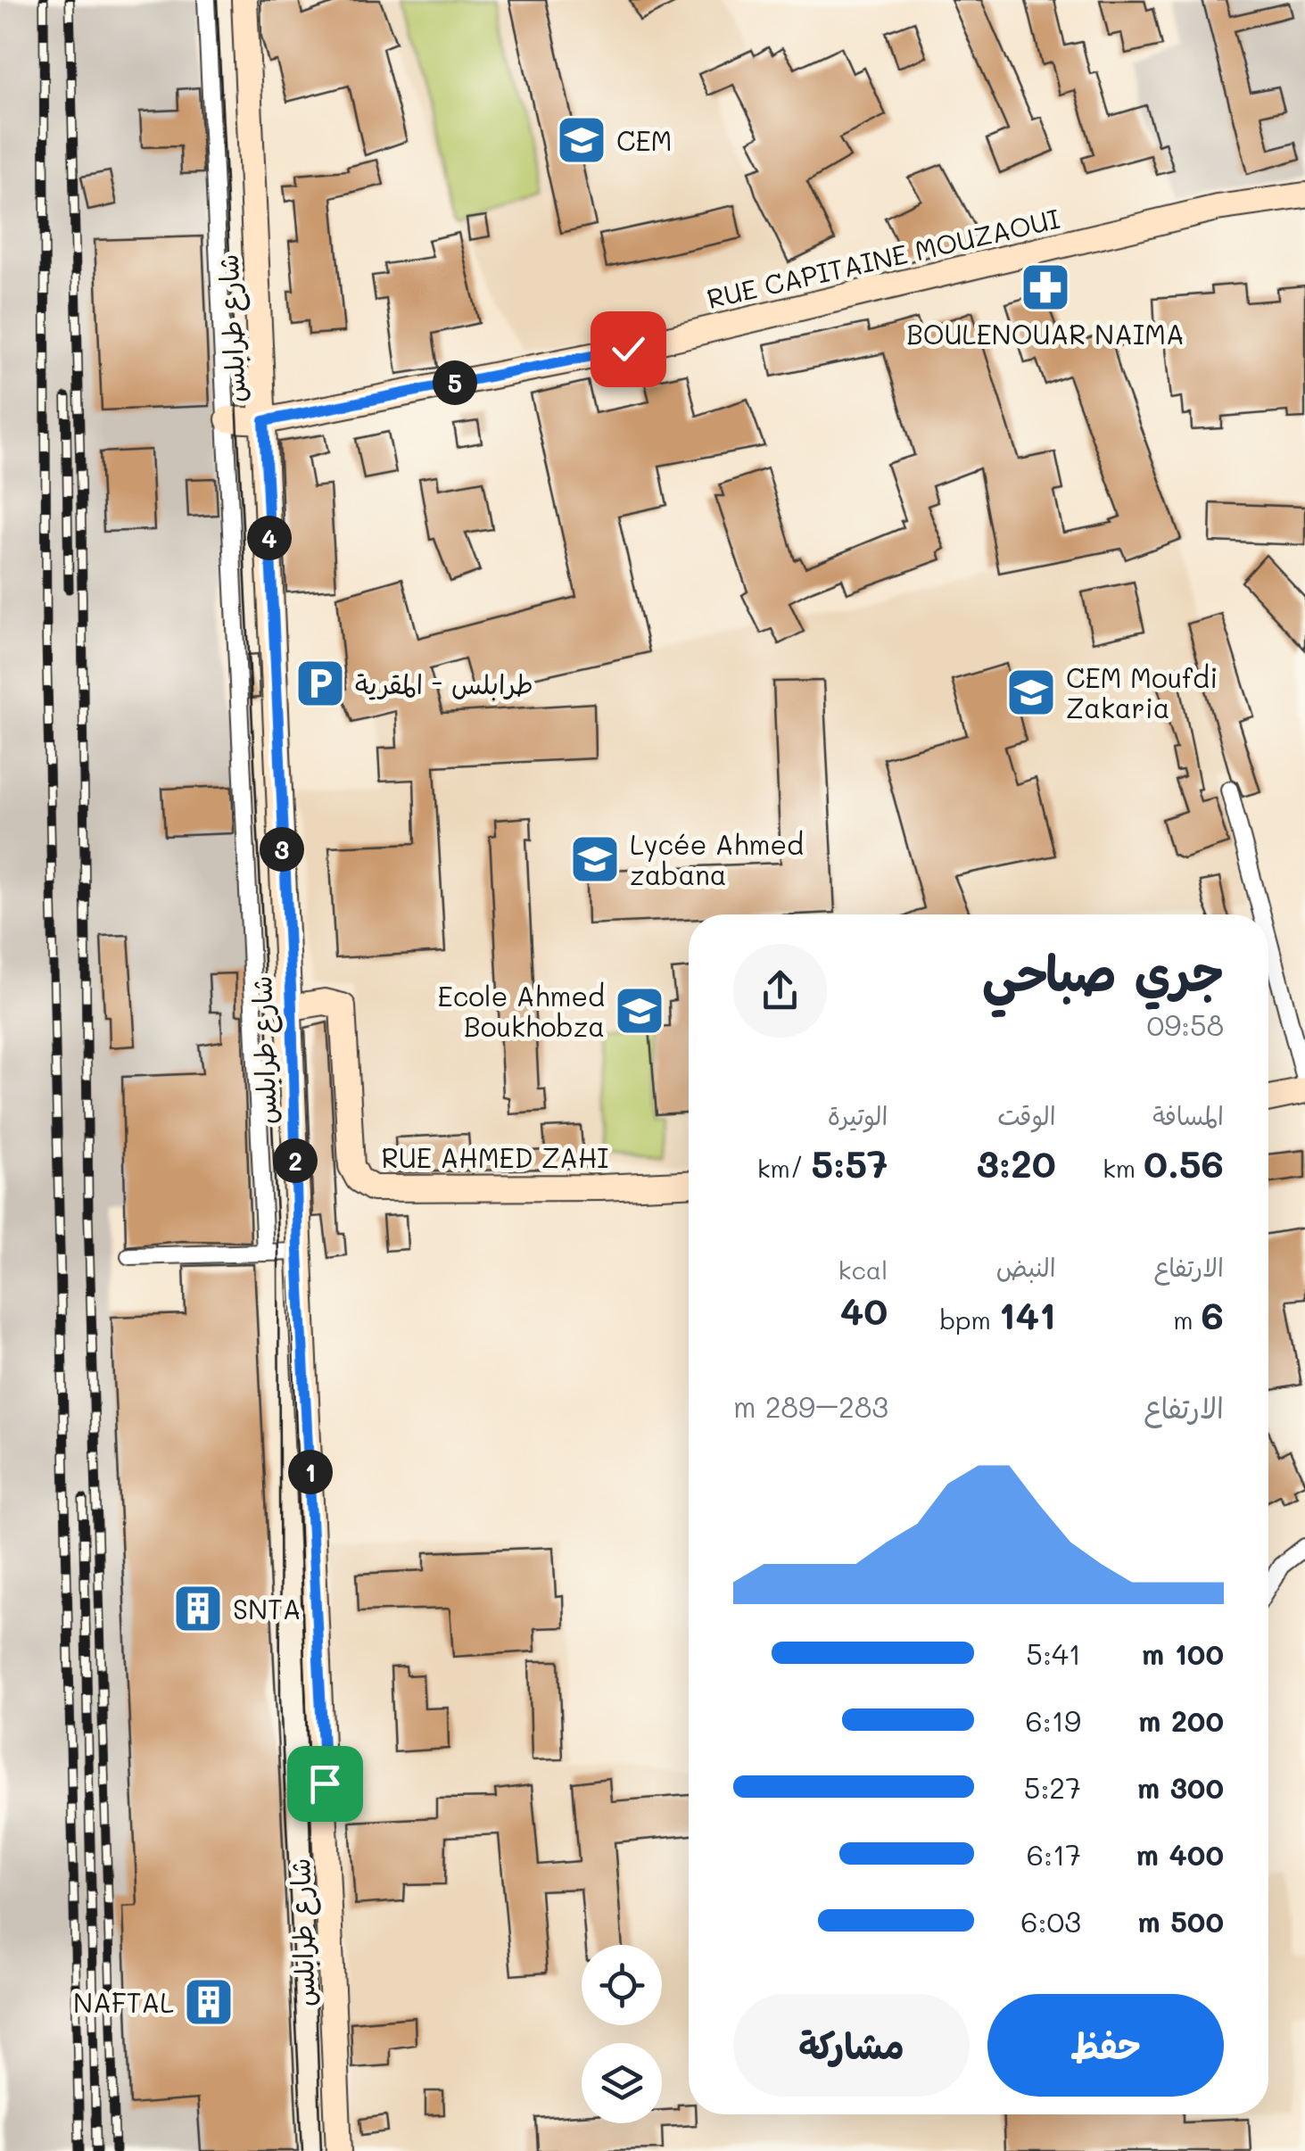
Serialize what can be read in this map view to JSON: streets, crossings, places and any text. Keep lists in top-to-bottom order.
{
  "streets": {
    "main road": ["RUE CAPITAINE MOUZAOUI", "شارع طرابلس", "RUE AHMED ZAHI"]
  },
  "crossings": [
    ["RUE CAPITAINE MOUZAOUI", "شارع طرابلس"],
    ["شارع طرابلس", "RUE AHMED ZAHI"]
  ],
  "places": {
    "school or university": [
      "CEM",
      "CEM Moufdi Zakaria",
      "Lycée Ahmed zabana",
      "Ecole Ahmed Boukhobza"
    ],
    "pharmacy": ["BOULENOUAR NAIMA"],
    "parking": ["طرابلس - المقرية"],
    "building": ["SNTA", "NAFTAL"]
  },
  "page": {
    "pins": [
      "5",
      "4",
      "3",
      "2",
      "1"
    ],
    "heading": ["جري صباحي", "09:58"],
    "stats": [
      ["المسافة", "0.56 km"],
      ["الوقت", "3:20"],
      ["الوتيرة", "5:57 /km"],
      ["الارتفاع", "6 m"],
      ["النبض", "141 bpm"],
      ["kcal", "40"]
    ],
    "chart": ["الارتفاع", "283–289 m"],
    "list": [
      {
        "name": "100 m",
        "note": "5:41"
      },
      {
        "name": "200 m",
        "note": "6:19"
      },
      {
        "name": "300 m",
        "note": "5:27"
      },
      {
        "name": "400 m",
        "note": "6:17"
      },
      {
        "name": "500 m",
        "note": "6:03"
      }
    ],
    "buttons": ["حفظ", "مشاركة"]
  }
}
